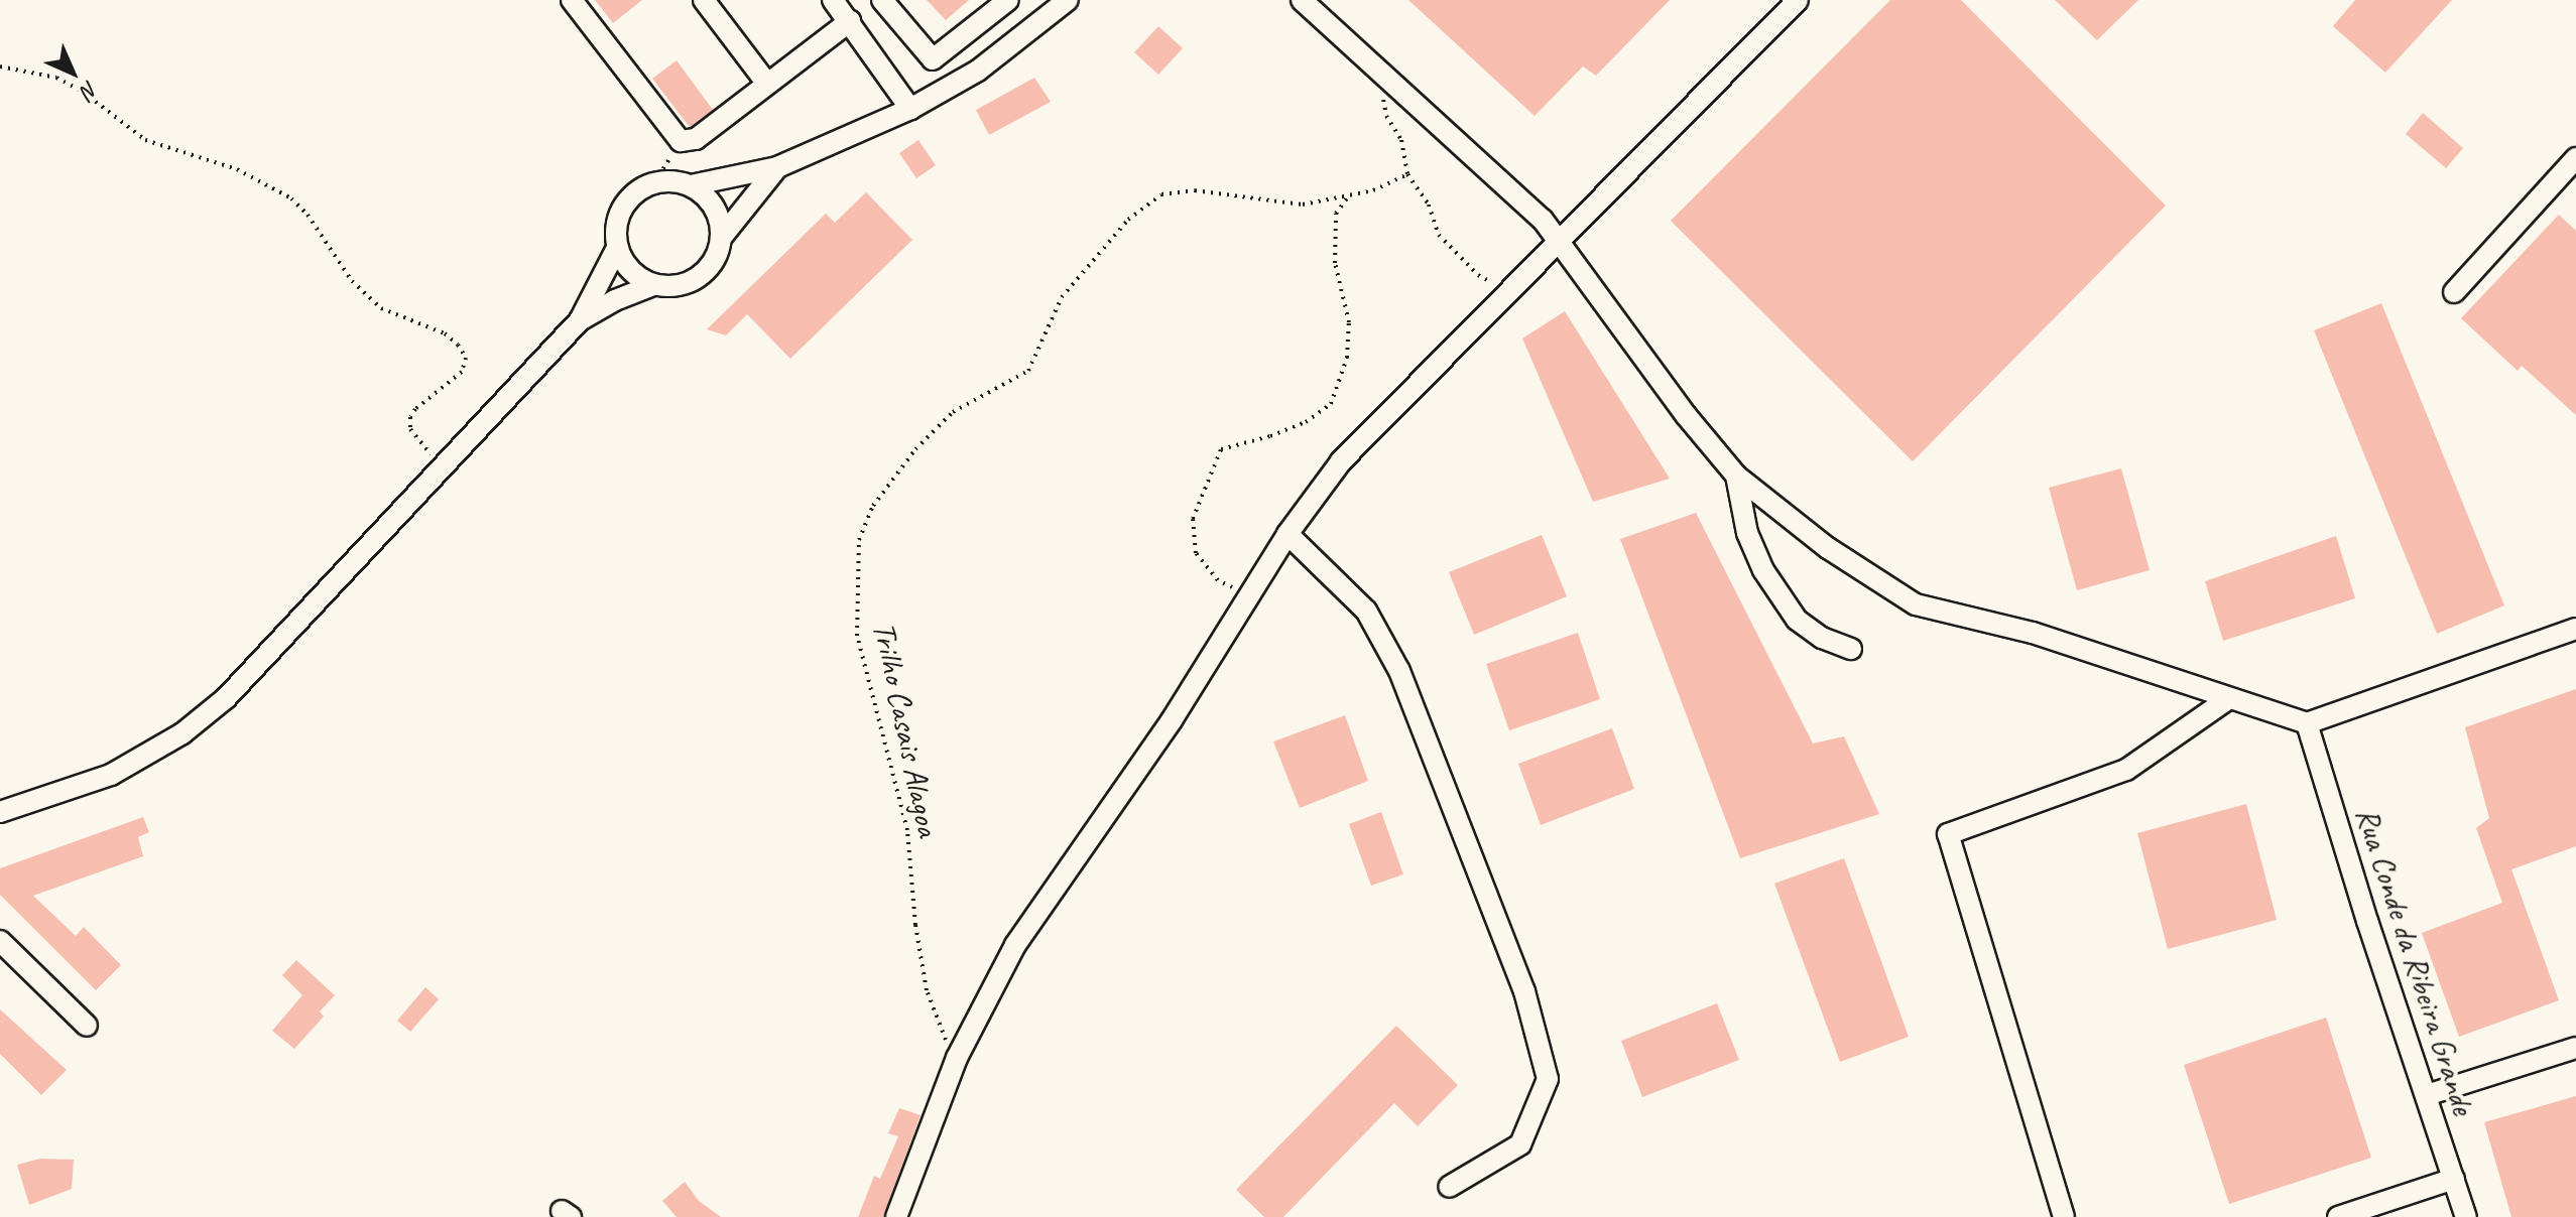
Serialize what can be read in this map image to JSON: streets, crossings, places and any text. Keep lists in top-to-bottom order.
{
  "streets": {
    "street": ["Rua Conde da Ribeira Grande"],
    "path": ["Trilho Casais Alagoa"]
  },
  "north": "bottom right"
}
